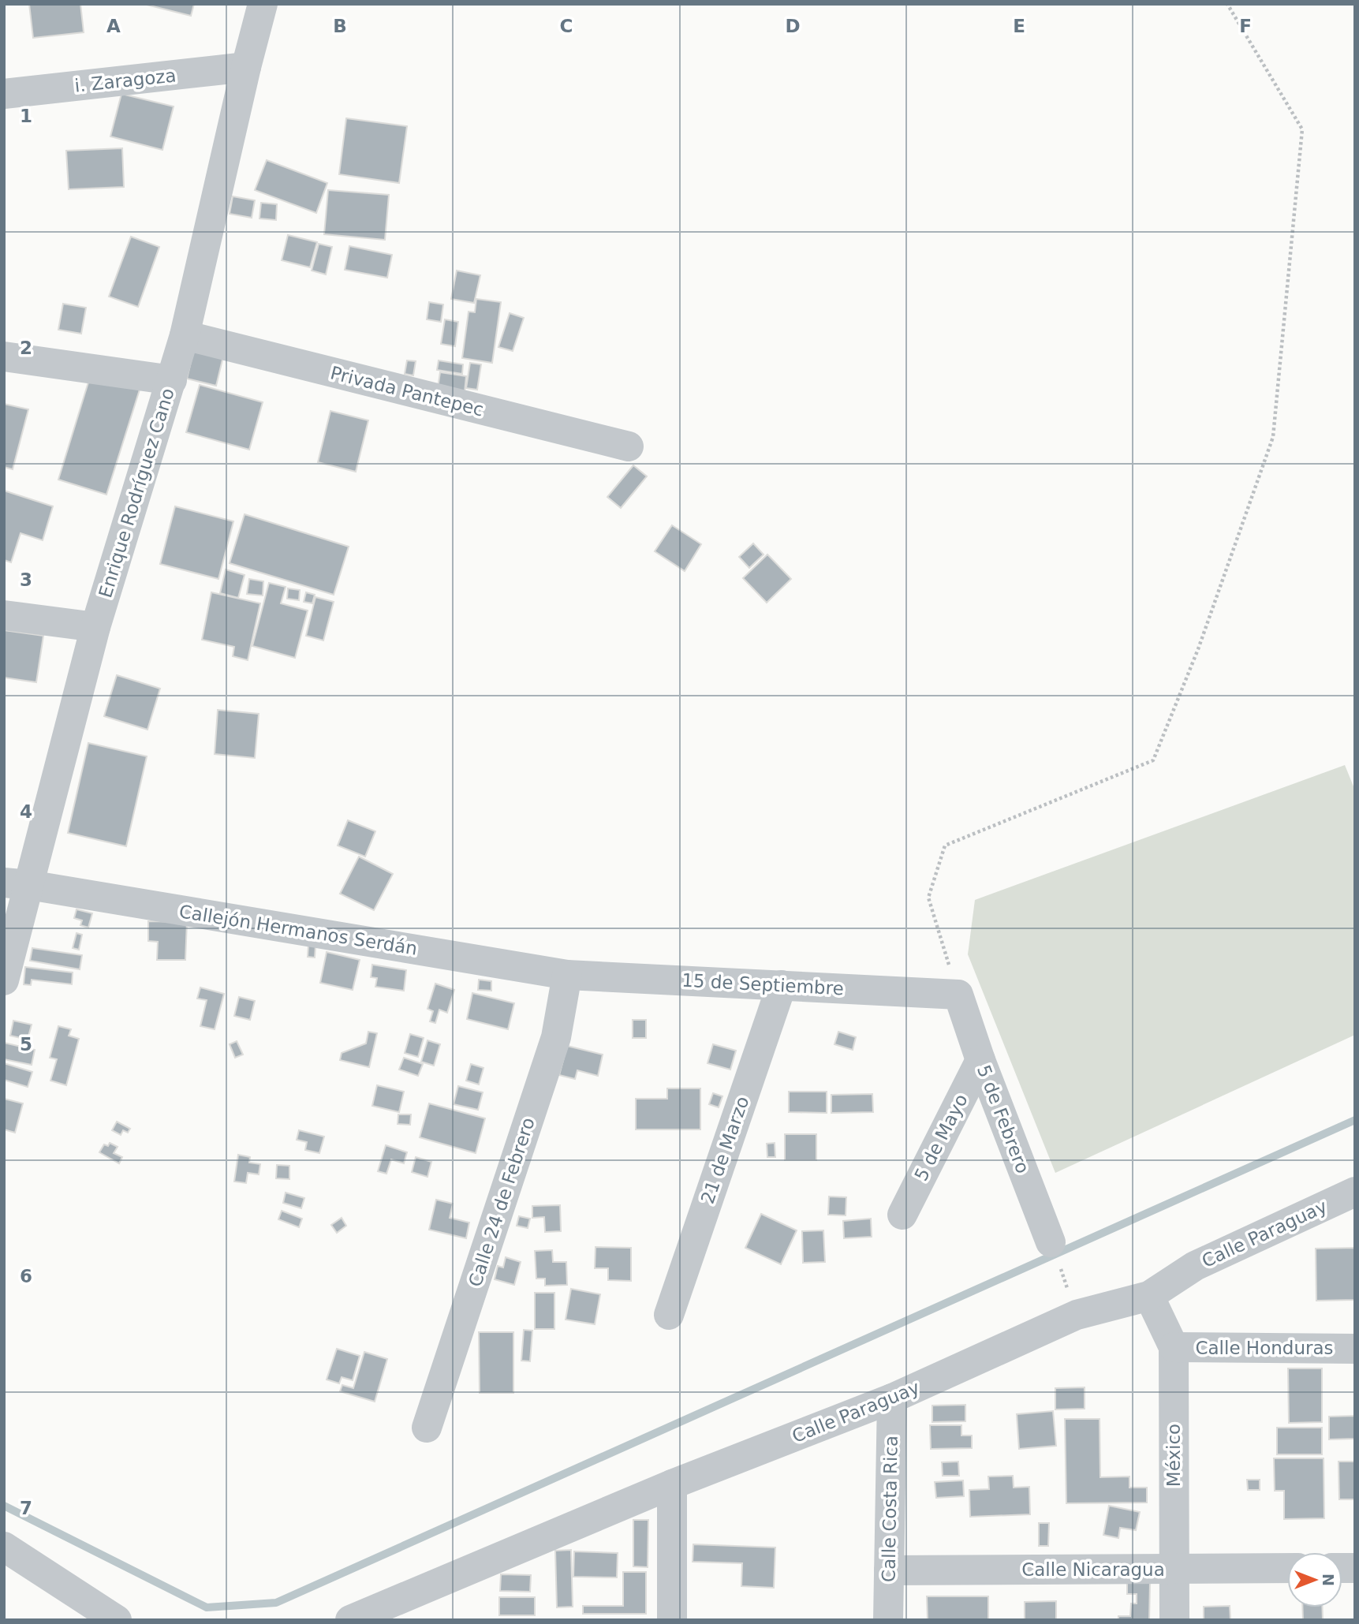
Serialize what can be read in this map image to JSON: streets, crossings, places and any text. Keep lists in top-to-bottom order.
{
  "streets": {
    "street": [
      "i. Zaragoza",
      "Privada Pantepec",
      "Enrique Rodríguez Cano",
      "Callejón Hermanos Serdán",
      "15 de Septiembre",
      "5 de Febrero",
      "5 de Mayo",
      "21 de Marzo",
      "Calle 24 de Febrero",
      "Calle Paraguay",
      "Calle Honduras",
      "México",
      "Calle Costa Rica",
      "Calle Nicaragua"
    ]
  },
  "crossings": [
    ["i. Zaragoza", "Enrique Rodríguez Cano"],
    ["Privada Pantepec", "Enrique Rodríguez Cano"],
    ["Enrique Rodríguez Cano", "Callejón Hermanos Serdán"],
    ["Callejón Hermanos Serdán", "15 de Septiembre"],
    ["Callejón Hermanos Serdán", "Calle 24 de Febrero"],
    ["15 de Septiembre", "5 de Febrero"],
    ["15 de Septiembre", "21 de Marzo"],
    ["15 de Septiembre", "Calle 24 de Febrero"],
    ["5 de Febrero", "5 de Mayo"],
    ["Calle Paraguay", "México"],
    ["Calle Paraguay", "Calle Costa Rica"],
    ["Calle Honduras", "México"],
    ["México", "Calle Nicaragua"],
    ["Calle Costa Rica", "Calle Nicaragua"]
  ],
  "north": "right",
  "grid": {
    "columns": [
      "A",
      "B",
      "C",
      "D",
      "E",
      "F"
    ],
    "rows": [
      "1",
      "2",
      "3",
      "4",
      "5",
      "6",
      "7"
    ]
  }
}
